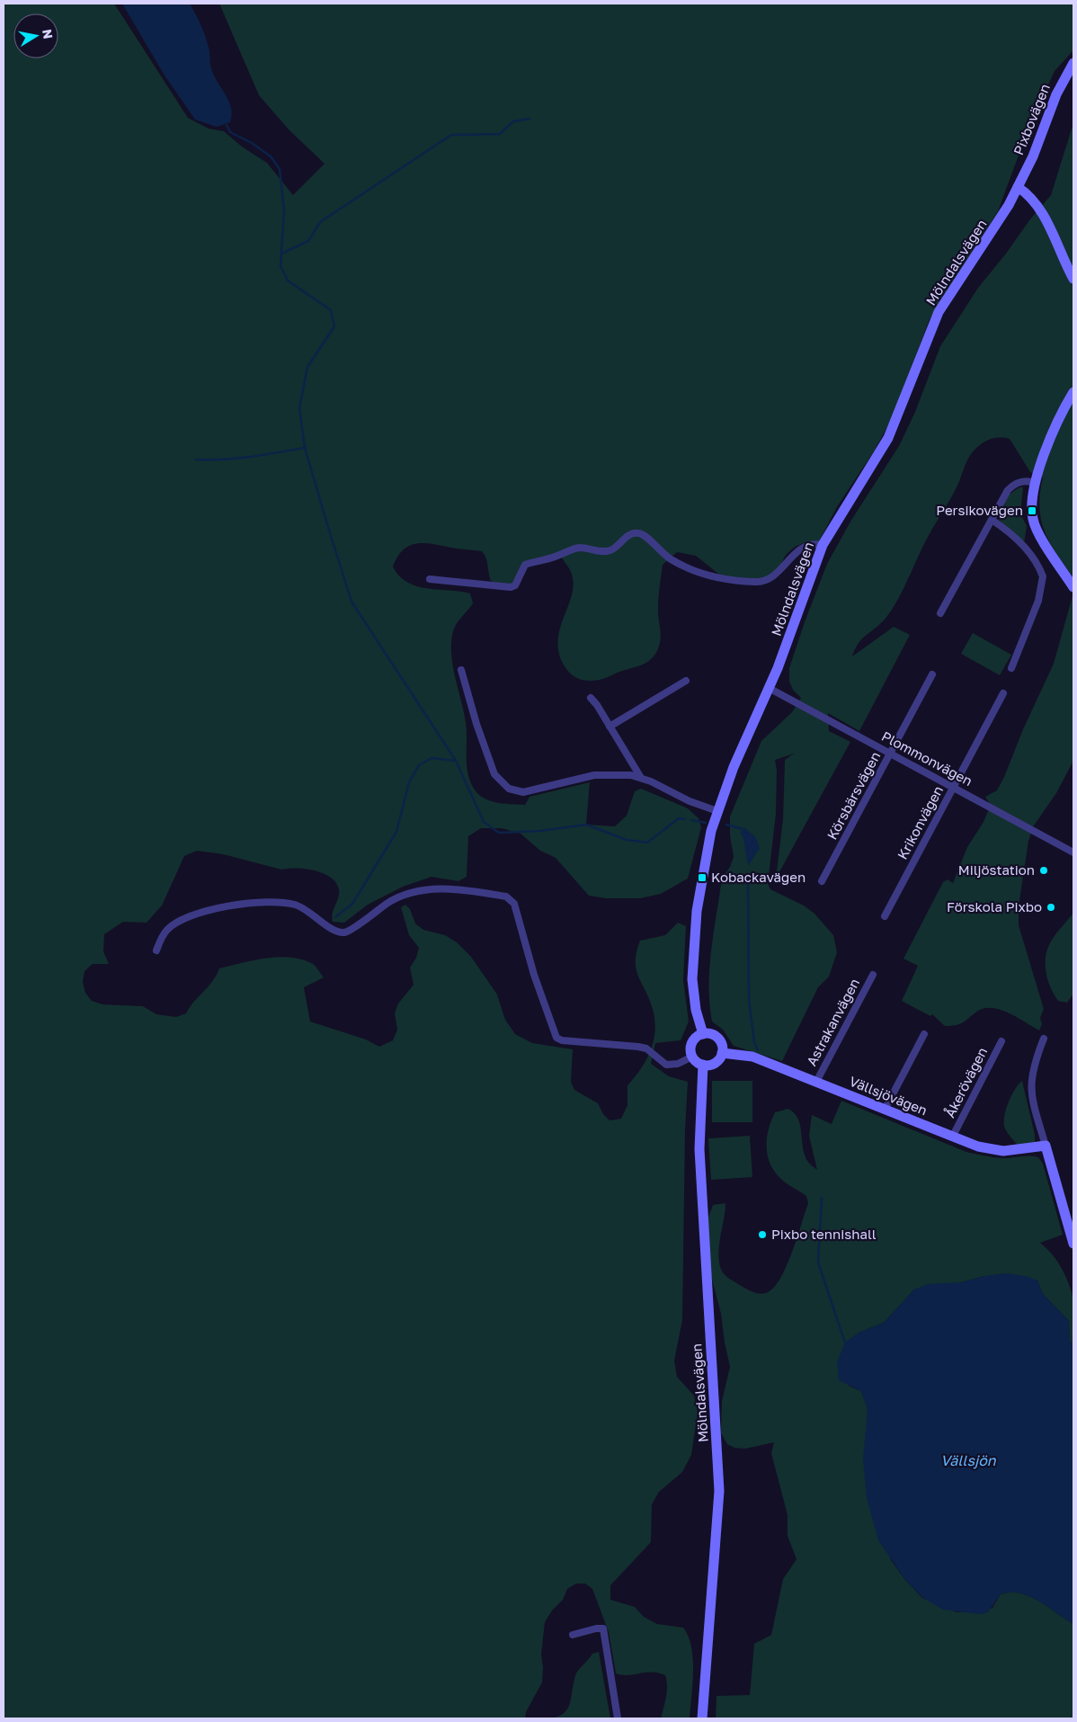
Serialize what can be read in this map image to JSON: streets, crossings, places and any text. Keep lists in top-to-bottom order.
{
  "streets": {
    "street": [
      "Pixbovägen",
      "Mölndalsvägen",
      "Plommonvägen",
      "Körsbärsvägen",
      "Krikonvägen",
      "Astrakanvägen",
      "Åkerövägen",
      "Vällsjövägen"
    ]
  },
  "crossings": [
    ["Pixbovägen", "Mölndalsvägen"],
    ["Mölndalsvägen", "Plommonvägen"],
    ["Mölndalsvägen", "Vällsjövägen"],
    ["Plommonvägen", "Körsbärsvägen"],
    ["Plommonvägen", "Krikonvägen"],
    ["Astrakanvägen", "Vällsjövägen"],
    ["Åkerövägen", "Vällsjövägen"]
  ],
  "water": ["Vällsjön"],
  "places": {
    "transit": ["Persikovägen", "Kobackavägen"],
    "other": ["Miljöstation", "Förskola Pixbo", "Pixbo tennishall"]
  },
  "north": "right"
}
